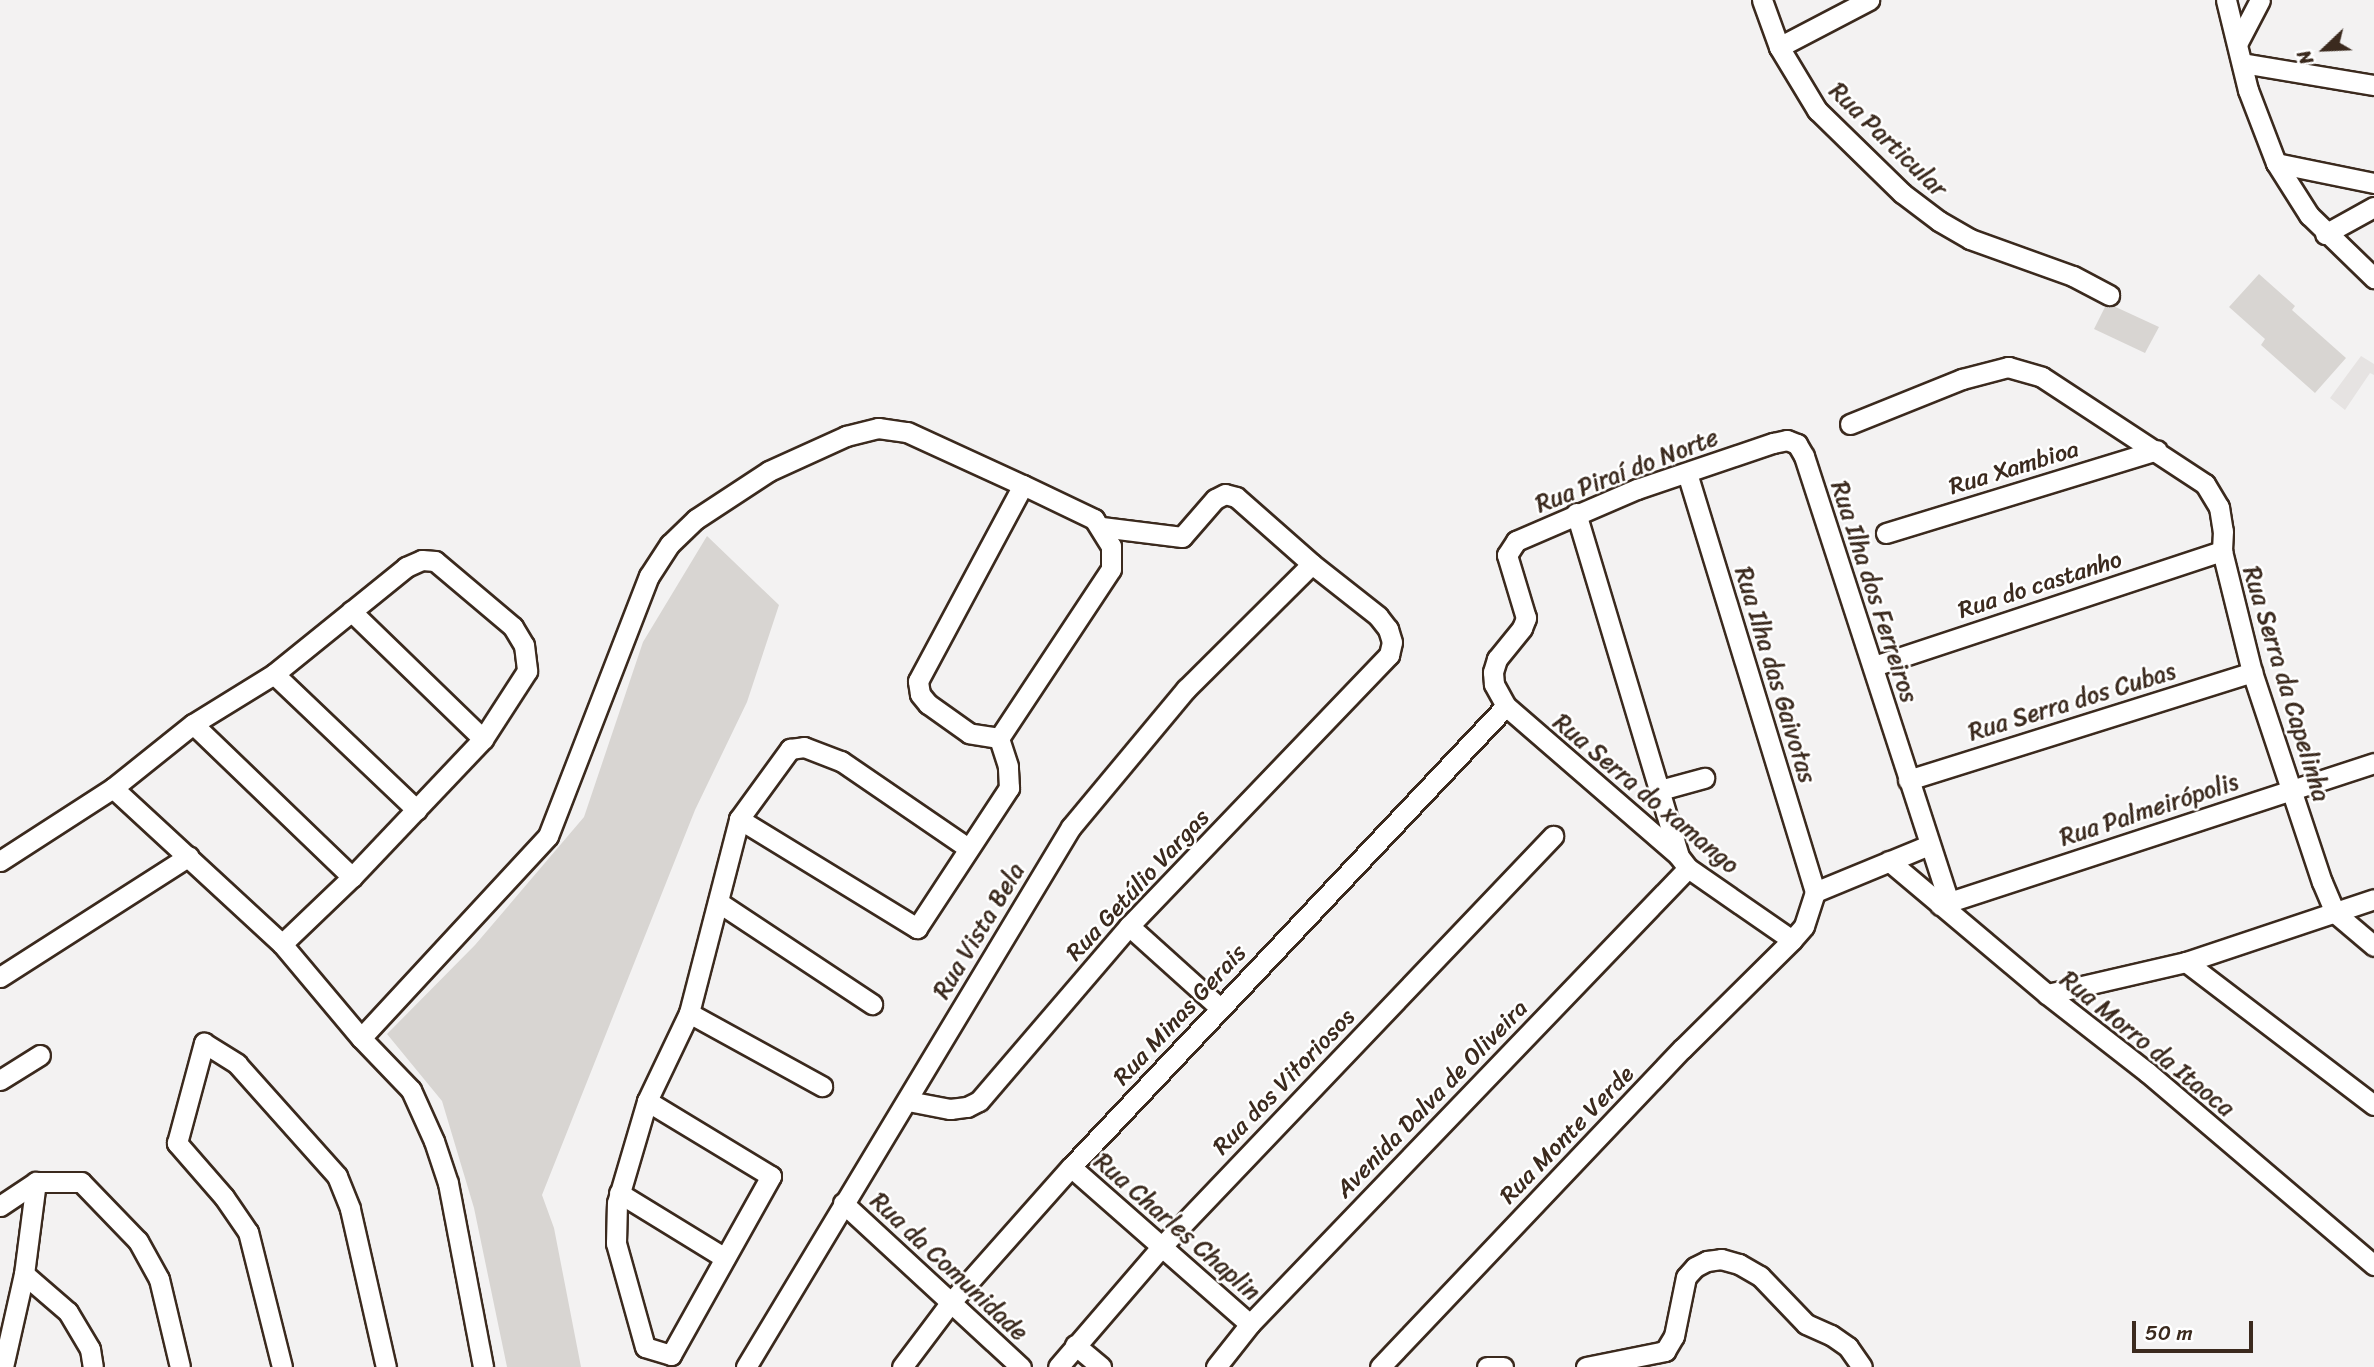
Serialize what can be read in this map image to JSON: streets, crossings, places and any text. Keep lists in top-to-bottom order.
{
  "streets": {
    "street": [
      "Rua Particular",
      "Rua Xambioa",
      "Rua Piraí do Norte",
      "Rua do castanho",
      "Rua Ilha dos Ferreiros",
      "Rua Ilha das Gaivotas",
      "Rua Serra da Capelinha",
      "Rua Serra dos Cubas",
      "Rua Serra do xamango",
      "Rua Palmeirópolis",
      "Rua Getúlio Vargas",
      "Rua Vista Bela",
      "Rua Minas Gerais",
      "Rua Morro da Itaoca",
      "Rua dos Vitoriosos",
      "Avenida Dalva de Oliveira",
      "Rua Monte Verde",
      "Rua Charles Chaplin",
      "Rua da Comunidade"
    ]
  },
  "crossings": [
    ["Rua Xambioa", "Rua Serra da Capelinha"],
    ["Rua Piraí do Norte", "Rua Ilha dos Ferreiros"],
    ["Rua Piraí do Norte", "Rua Ilha das Gaivotas"],
    ["Rua Piraí do Norte", "Rua Serra do xamango"],
    ["Rua Piraí do Norte", "Rua Minas Gerais"],
    ["Rua do castanho", "Rua Ilha dos Ferreiros"],
    ["Rua do castanho", "Rua Serra da Capelinha"],
    ["Rua Ilha dos Ferreiros", "Rua Serra dos Cubas"],
    ["Rua Ilha dos Ferreiros", "Rua Palmeirópolis"],
    ["Rua Ilha dos Ferreiros", "Rua Morro da Itaoca"],
    ["Rua Ilha das Gaivotas", "Rua Monte Verde"],
    ["Rua Serra da Capelinha", "Rua Serra dos Cubas"],
    ["Rua Serra da Capelinha", "Rua Palmeirópolis"],
    ["Rua Serra do xamango", "Rua Minas Gerais"],
    ["Rua Serra do xamango", "Avenida Dalva de Oliveira"],
    ["Rua Serra do xamango", "Rua Monte Verde"],
    ["Rua Palmeirópolis", "Rua Morro da Itaoca"],
    ["Rua Getúlio Vargas", "Rua Vista Bela"],
    ["Rua Vista Bela", "Rua da Comunidade"],
    ["Rua Minas Gerais", "Rua Charles Chaplin"],
    ["Rua Minas Gerais", "Rua da Comunidade"],
    ["Rua dos Vitoriosos", "Rua Charles Chaplin"],
    ["Avenida Dalva de Oliveira", "Rua Charles Chaplin"]
  ],
  "scale_bar": "50 m",
  "north": "bottom left"
}
